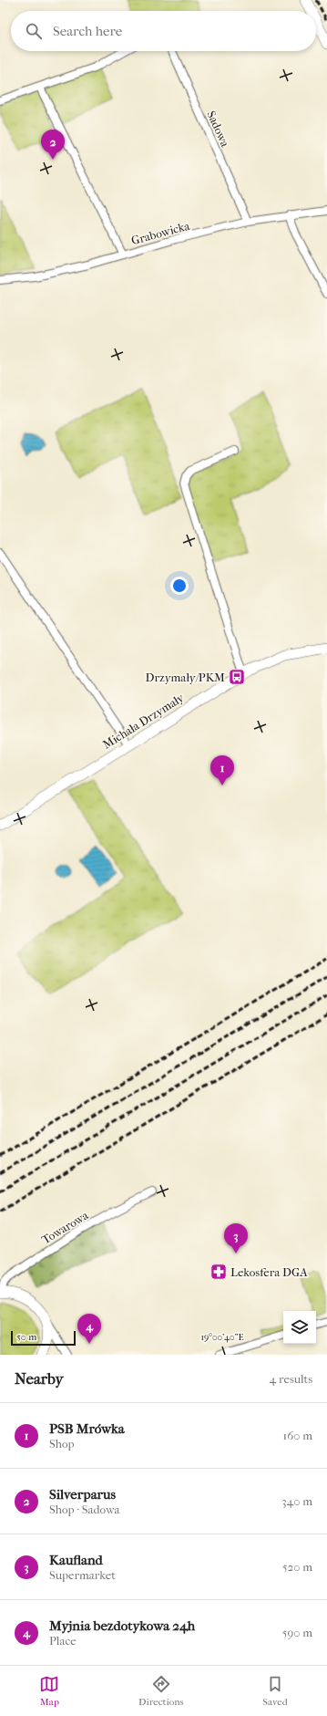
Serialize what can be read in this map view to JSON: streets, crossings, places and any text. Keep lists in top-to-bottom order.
{
  "streets": {
    "street": [
      "Sadowa",
      "Grabowicka",
      "Michała Drzymały",
      "Towarowa"
    ]
  },
  "crossings": [
    ["Sadowa", "Grabowicka"]
  ],
  "places": {
    "bus stop": ["Drzymały/PKM"],
    "pharmacy": ["Lekosfera DGA"]
  },
  "scale_bar": "50 m",
  "page": {
    "search": "Search here",
    "pins": [
      "2",
      "1",
      "3",
      "4"
    ],
    "scale": "50 m",
    "heading": ["Nearby", "4 results"],
    "list": [
      {
        "mark": "1",
        "name": "PSB Mrówka",
        "note": "Shop",
        "value": "160 m"
      },
      {
        "mark": "2",
        "name": "Silverparus",
        "note": "Shop · Sadowa",
        "value": "340 m"
      },
      {
        "mark": "3",
        "name": "Kaufland",
        "note": "Supermarket",
        "value": "520 m"
      },
      {
        "mark": "4",
        "name": "Myjnia bezdotykowa 24h",
        "note": "Place",
        "value": "590 m"
      }
    ],
    "nav": ["Map", "Directions", "Saved"]
  },
  "coordinates": ["19°00'40\"E"]
}
